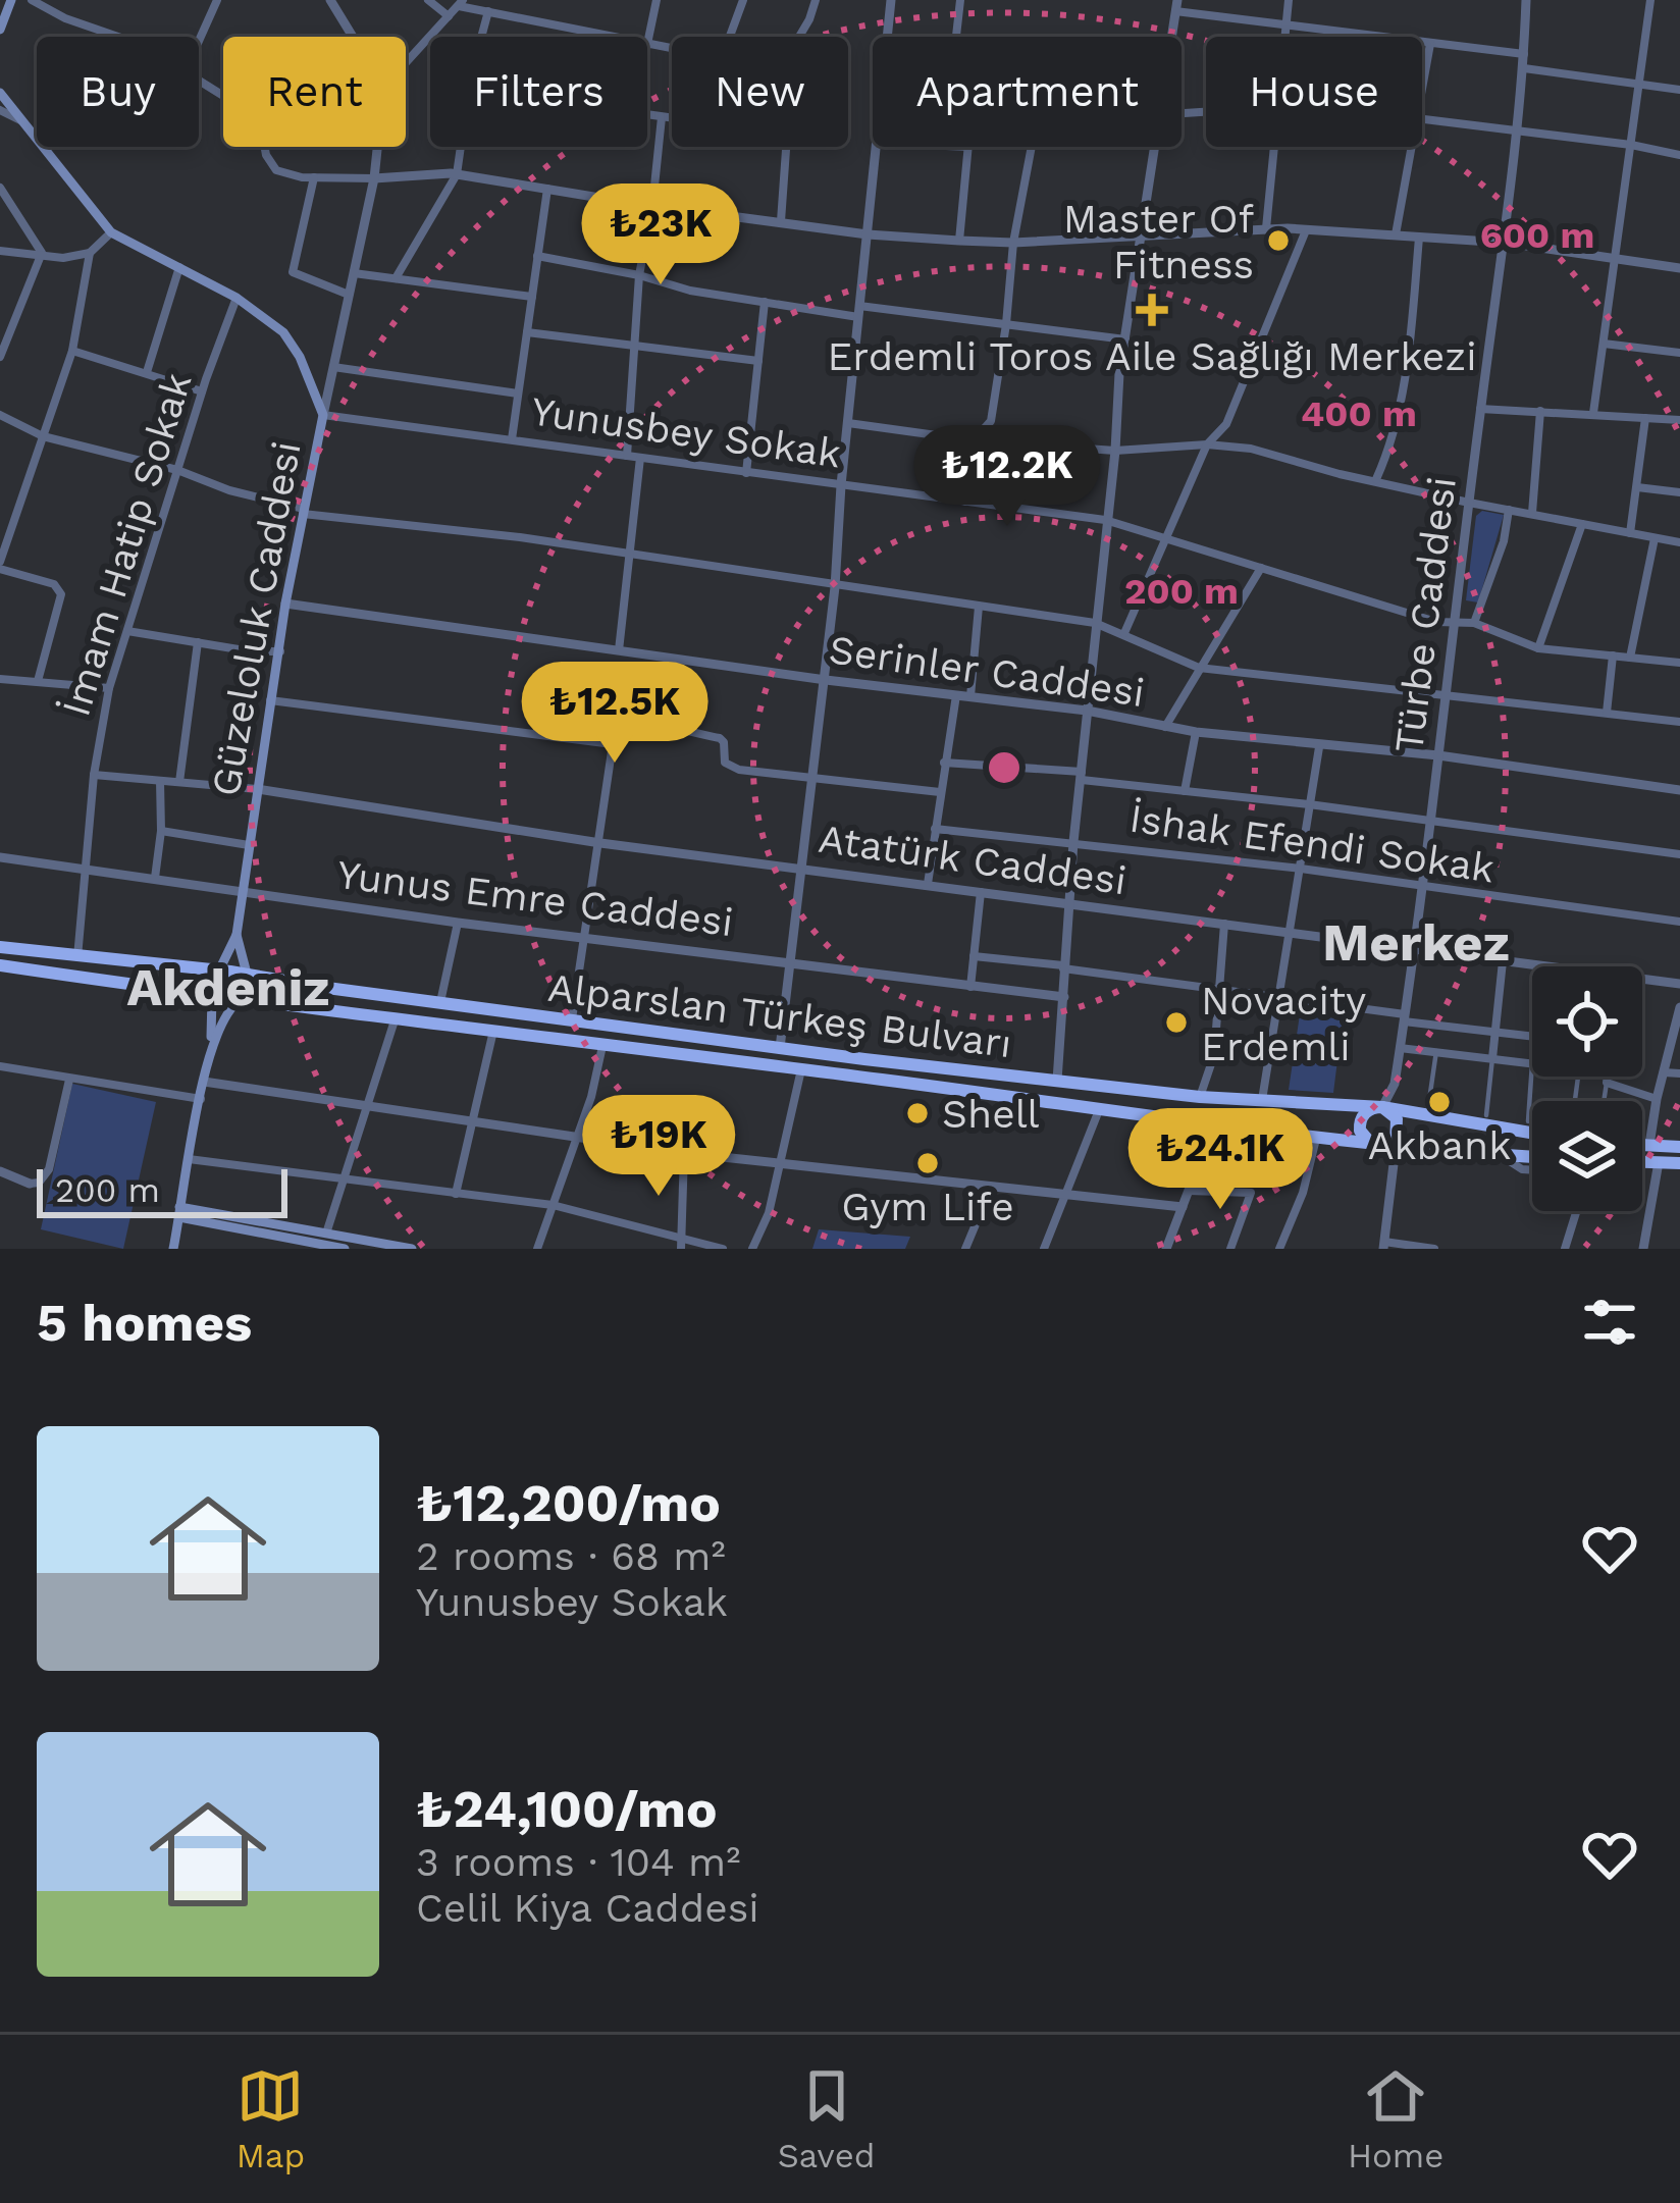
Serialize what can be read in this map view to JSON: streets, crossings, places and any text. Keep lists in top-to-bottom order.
{
  "streets": {
    "highway": ["Alparslan Türkeş Bulvarı"],
    "main road": ["Güzeloluk Caddesi"],
    "street": [
      "Yunusbey Sokak",
      "İmam Hatip Sokak",
      "Türbe Caddesi",
      "Serinler Caddesi",
      "İshak Efendi Sokak",
      "Atatürk Caddesi",
      "Yunus Emre Caddesi"
    ]
  },
  "crossings": [
    ["Yunusbey Sokak", "Türbe Caddesi"],
    ["Yunusbey Sokak", "Güzeloluk Caddesi"],
    ["İmam Hatip Sokak", "Güzeloluk Caddesi"],
    ["İmam Hatip Sokak", "Yunus Emre Caddesi"],
    ["İmam Hatip Sokak", "Alparslan Türkeş Bulvarı"],
    ["Türbe Caddesi", "Serinler Caddesi"],
    ["Türbe Caddesi", "İshak Efendi Sokak"],
    ["Türbe Caddesi", "Atatürk Caddesi"],
    ["Türbe Caddesi", "Alparslan Türkeş Bulvarı"],
    ["Güzeloluk Caddesi", "Serinler Caddesi"],
    ["Güzeloluk Caddesi", "Atatürk Caddesi"],
    ["Güzeloluk Caddesi", "Yunus Emre Caddesi"],
    ["Güzeloluk Caddesi", "Alparslan Türkeş Bulvarı"]
  ],
  "districts": ["Merkez", "Akdeniz"],
  "places": {
    "other": [
      "Master Of Fitness",
      "Novacity Erdemli",
      "Akbank",
      "Shell",
      "Gym Life"
    ],
    "health": ["Erdemli Toros Aile Sağlığı Merkezi"]
  },
  "scale_bar": "200 m",
  "page": {
    "chip": [
      "Buy",
      "Rent",
      "Filters",
      "New",
      "Apartment",
      "House"
    ],
    "price": [
      "₺23K",
      "₺12.2K",
      "₺12.5K",
      "₺19K",
      "₺24.1K"
    ],
    "scale": "200 m",
    "heading": "5 homes",
    "list": [
      {
        "name": "₺12,200/mo",
        "note": "2 rooms · 68 m² · Yunusbey Sokak"
      },
      {
        "name": "₺24,100/mo",
        "note": "3 rooms · 104 m² · Celil Kiya Caddesi"
      }
    ],
    "tabs": ["Map", "Saved", "Home"]
  },
  "rings": ["600 m", "400 m", "200 m"]
}
